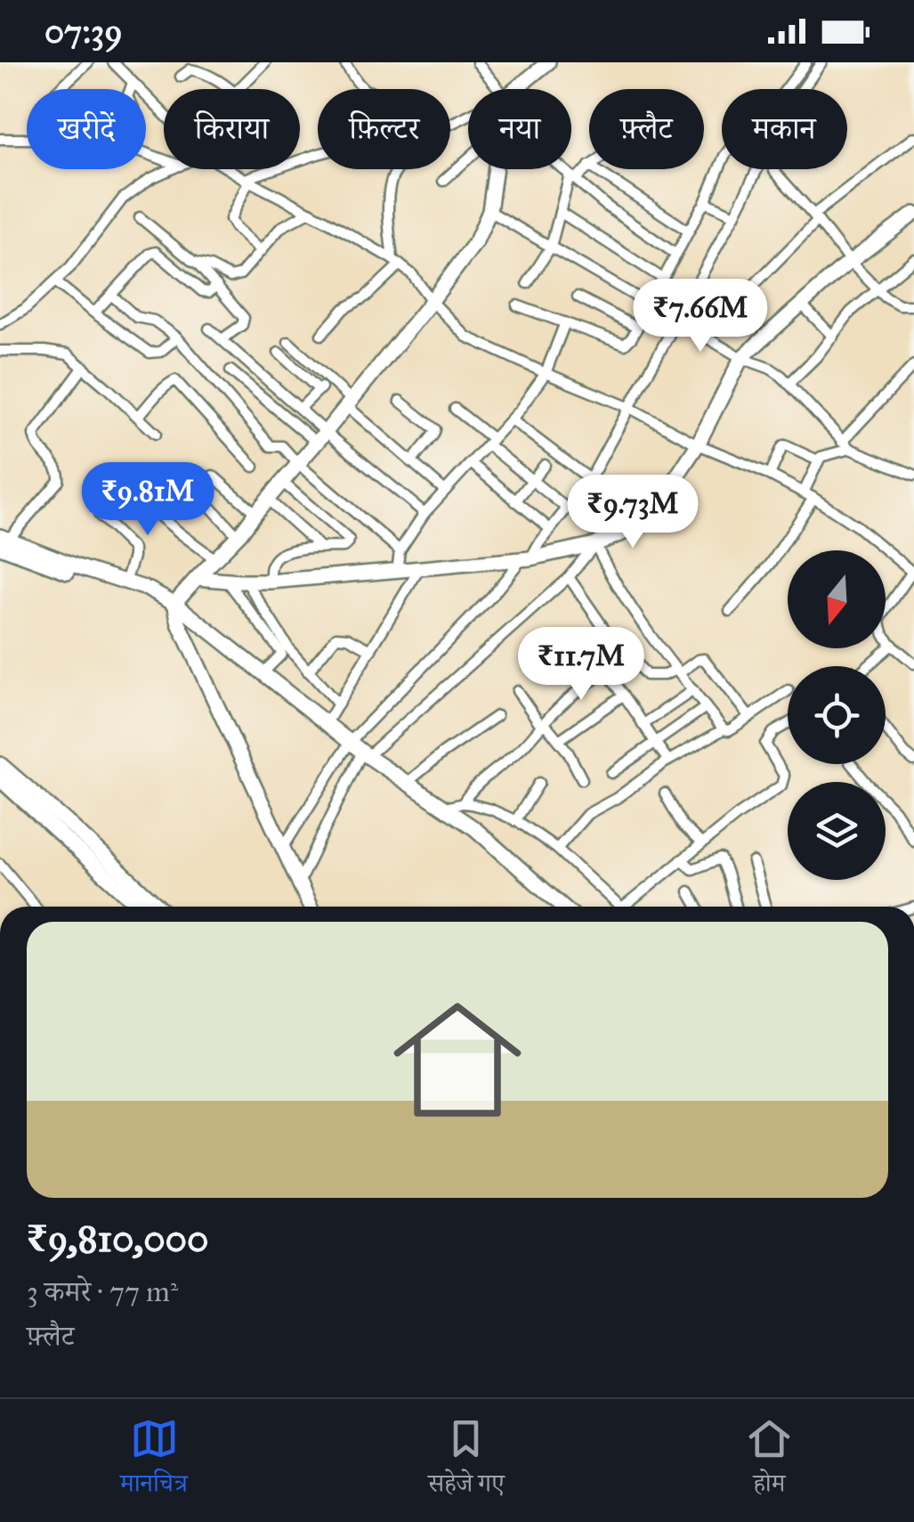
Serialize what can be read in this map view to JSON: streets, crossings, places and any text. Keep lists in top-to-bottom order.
{
  "north": "bottom",
  "page": {
    "status": "07:39",
    "chip": [
      "खरीदें",
      "किराया",
      "फ़िल्टर",
      "नया",
      "फ़्लैट",
      "मकान"
    ],
    "price": [
      "₹7.66M",
      "₹9.81M",
      "₹9.73M",
      "₹11.7M"
    ],
    "list": [
      {
        "name": "₹9,810,000",
        "note": "3 कमरे · 77 m² · फ़्लैट"
      }
    ],
    "tabs": ["मानचित्र", "सहेजे गए", "होम"]
  }
}
